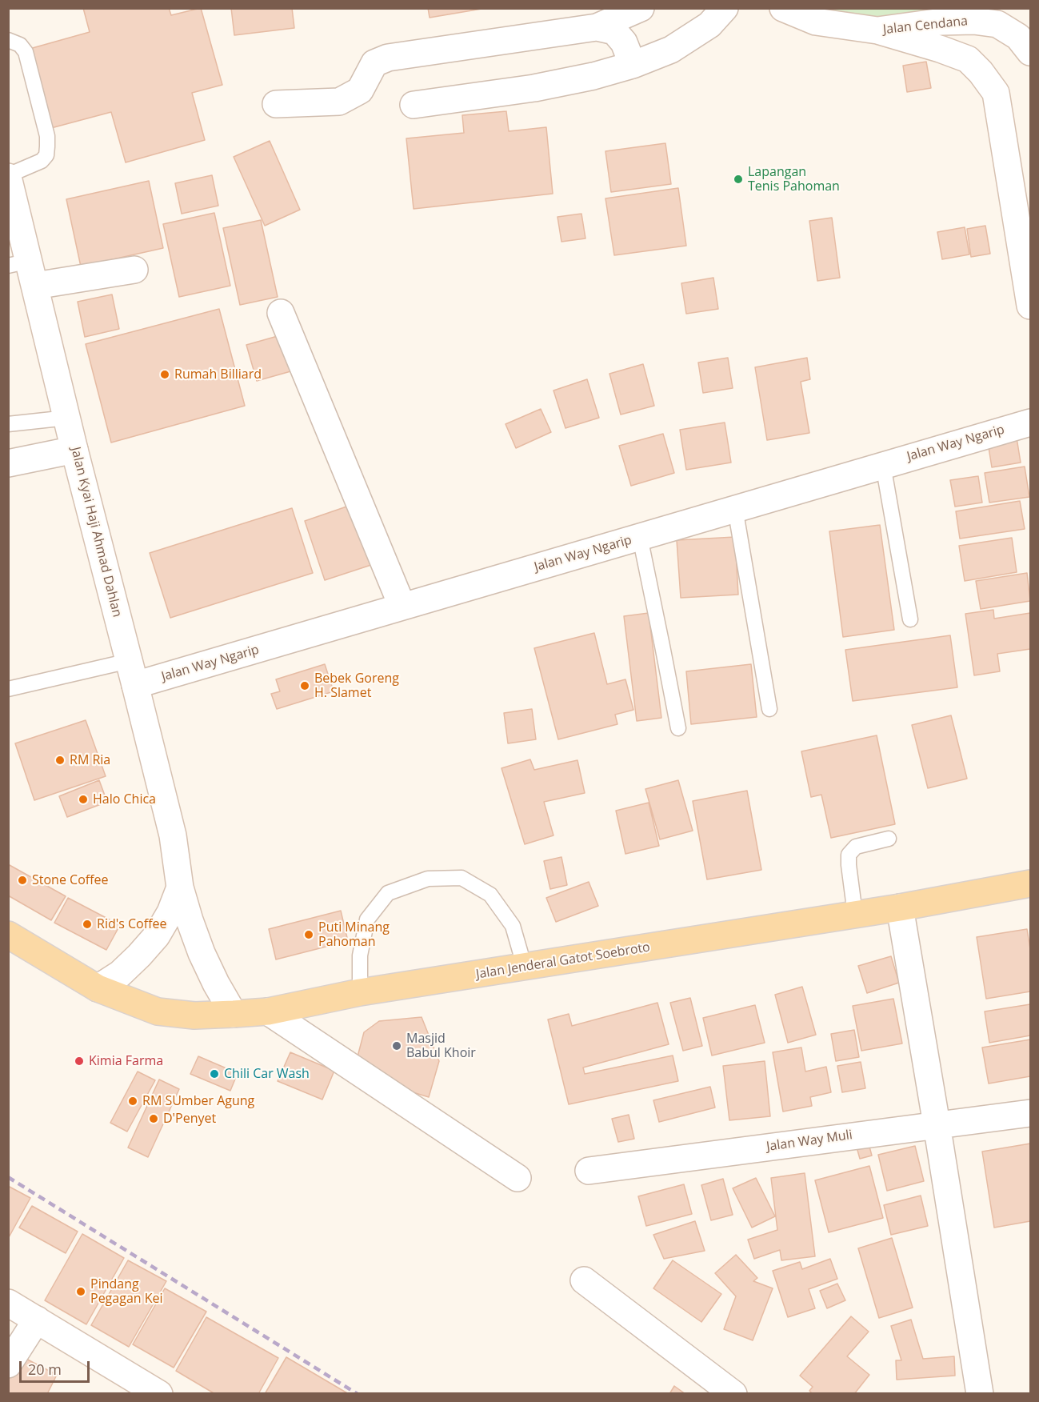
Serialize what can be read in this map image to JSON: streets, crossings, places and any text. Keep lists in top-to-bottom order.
{
  "streets": {
    "main road": ["Jalan Jenderal Gatot Soebroto"],
    "street": [
      "Jalan Cendana",
      "Jalan Way Ngarip",
      "Jalan Kyai Haji Ahmad Dahlan",
      "Jalan Way Muli"
    ]
  },
  "crossings": [
    ["Jalan Way Ngarip", "Jalan Kyai Haji Ahmad Dahlan"],
    ["Jalan Kyai Haji Ahmad Dahlan", "Jalan Jenderal Gatot Soebroto"]
  ],
  "places": [
    "Lapangan Tenis Pahoman",
    "Rumah Billiard",
    "Bebek Goreng H. Slamet",
    "RM Ria",
    "Halo Chica",
    "Stone Coffee",
    "Rid's Coffee",
    "Puti Minang Pahoman",
    "Masjid Babul Khoir",
    "Kimia Farma",
    "Chili Car Wash",
    "RM SUmber Agung",
    "D'Penyet",
    "Pindang Pegagan Kei"
  ],
  "scale_bar": "20 m"
}
